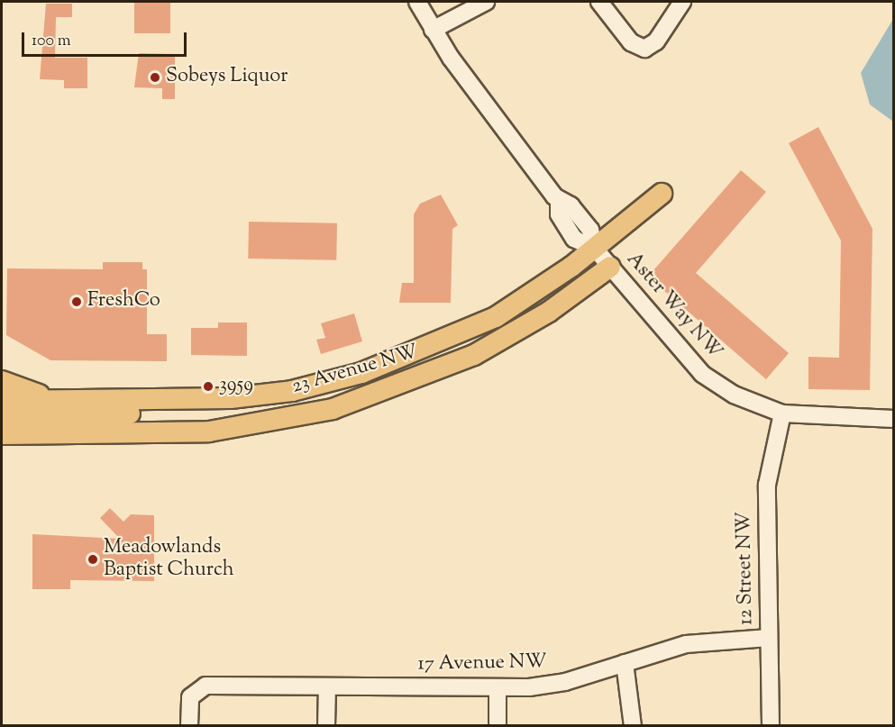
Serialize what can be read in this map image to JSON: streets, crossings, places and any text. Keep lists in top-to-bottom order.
{
  "streets": {
    "main road": ["23 Avenue NW"],
    "street": ["Aster Way NW", "12 Street NW", "17 Avenue NW"]
  },
  "crossings": [
    ["Aster Way NW", "23 Avenue NW"],
    ["Aster Way NW", "12 Street NW"],
    ["12 Street NW", "17 Avenue NW"]
  ],
  "places": [
    "Sobeys Liquor",
    "FreshCo",
    "3959",
    "Meadowlands Baptist Church"
  ],
  "scale_bar": "100 m"
}
